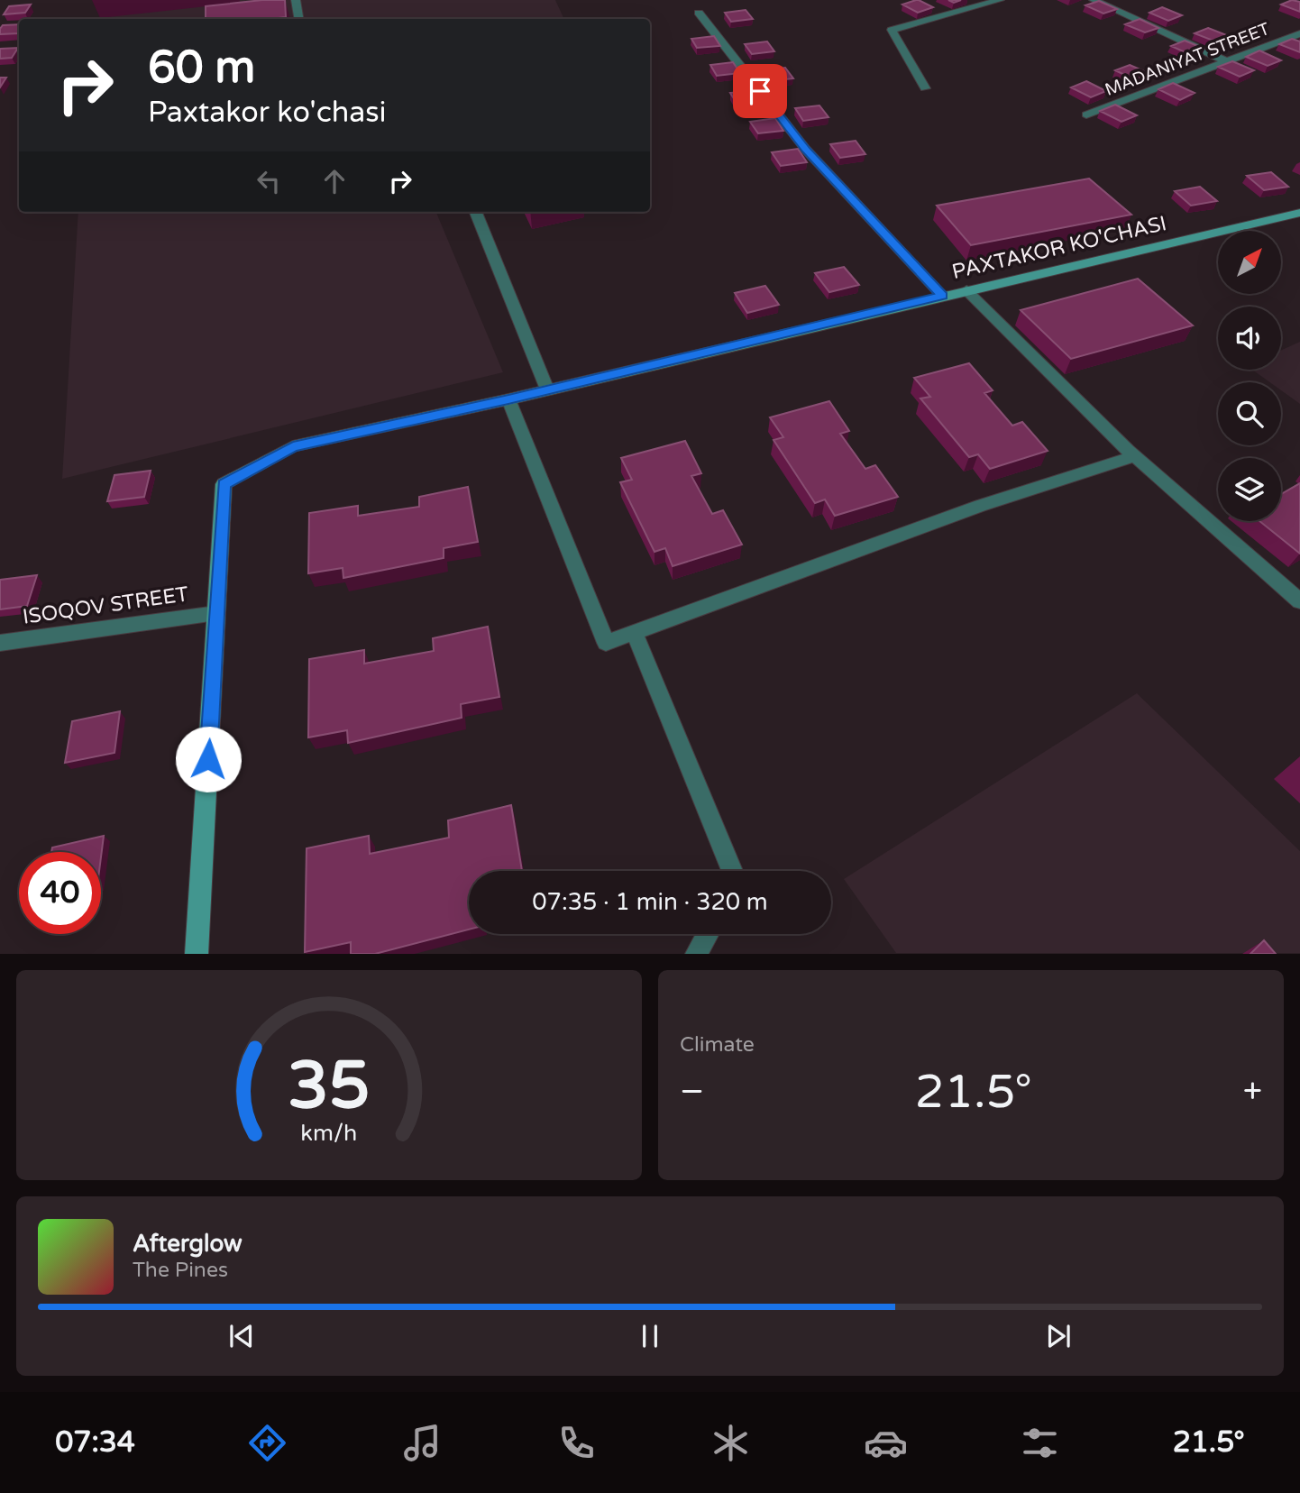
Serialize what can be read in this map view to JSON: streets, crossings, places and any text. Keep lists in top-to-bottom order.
{
  "streets": {
    "street": ["MADANIYAT STREET", "PAXTAKOR KO'CHASI", "ISOQOV STREET"]
  },
  "crossings": [
    ["PAXTAKOR KO'CHASI", "ISOQOV STREET"]
  ],
  "north": "top right",
  "page": {
    "turn": ["60 m", "Paxtakor ko'chasi"],
    "limit": "40",
    "trip": "07:35 · 1 min · 320 m",
    "tile": "Climate",
    "heat": ["−", "21.5°", "+"],
    "song": ["Afterglow", "The Pines"],
    "tabs": ["07:34", "21.5°"],
    "gauge": ["35", "km/h"]
  }
}
